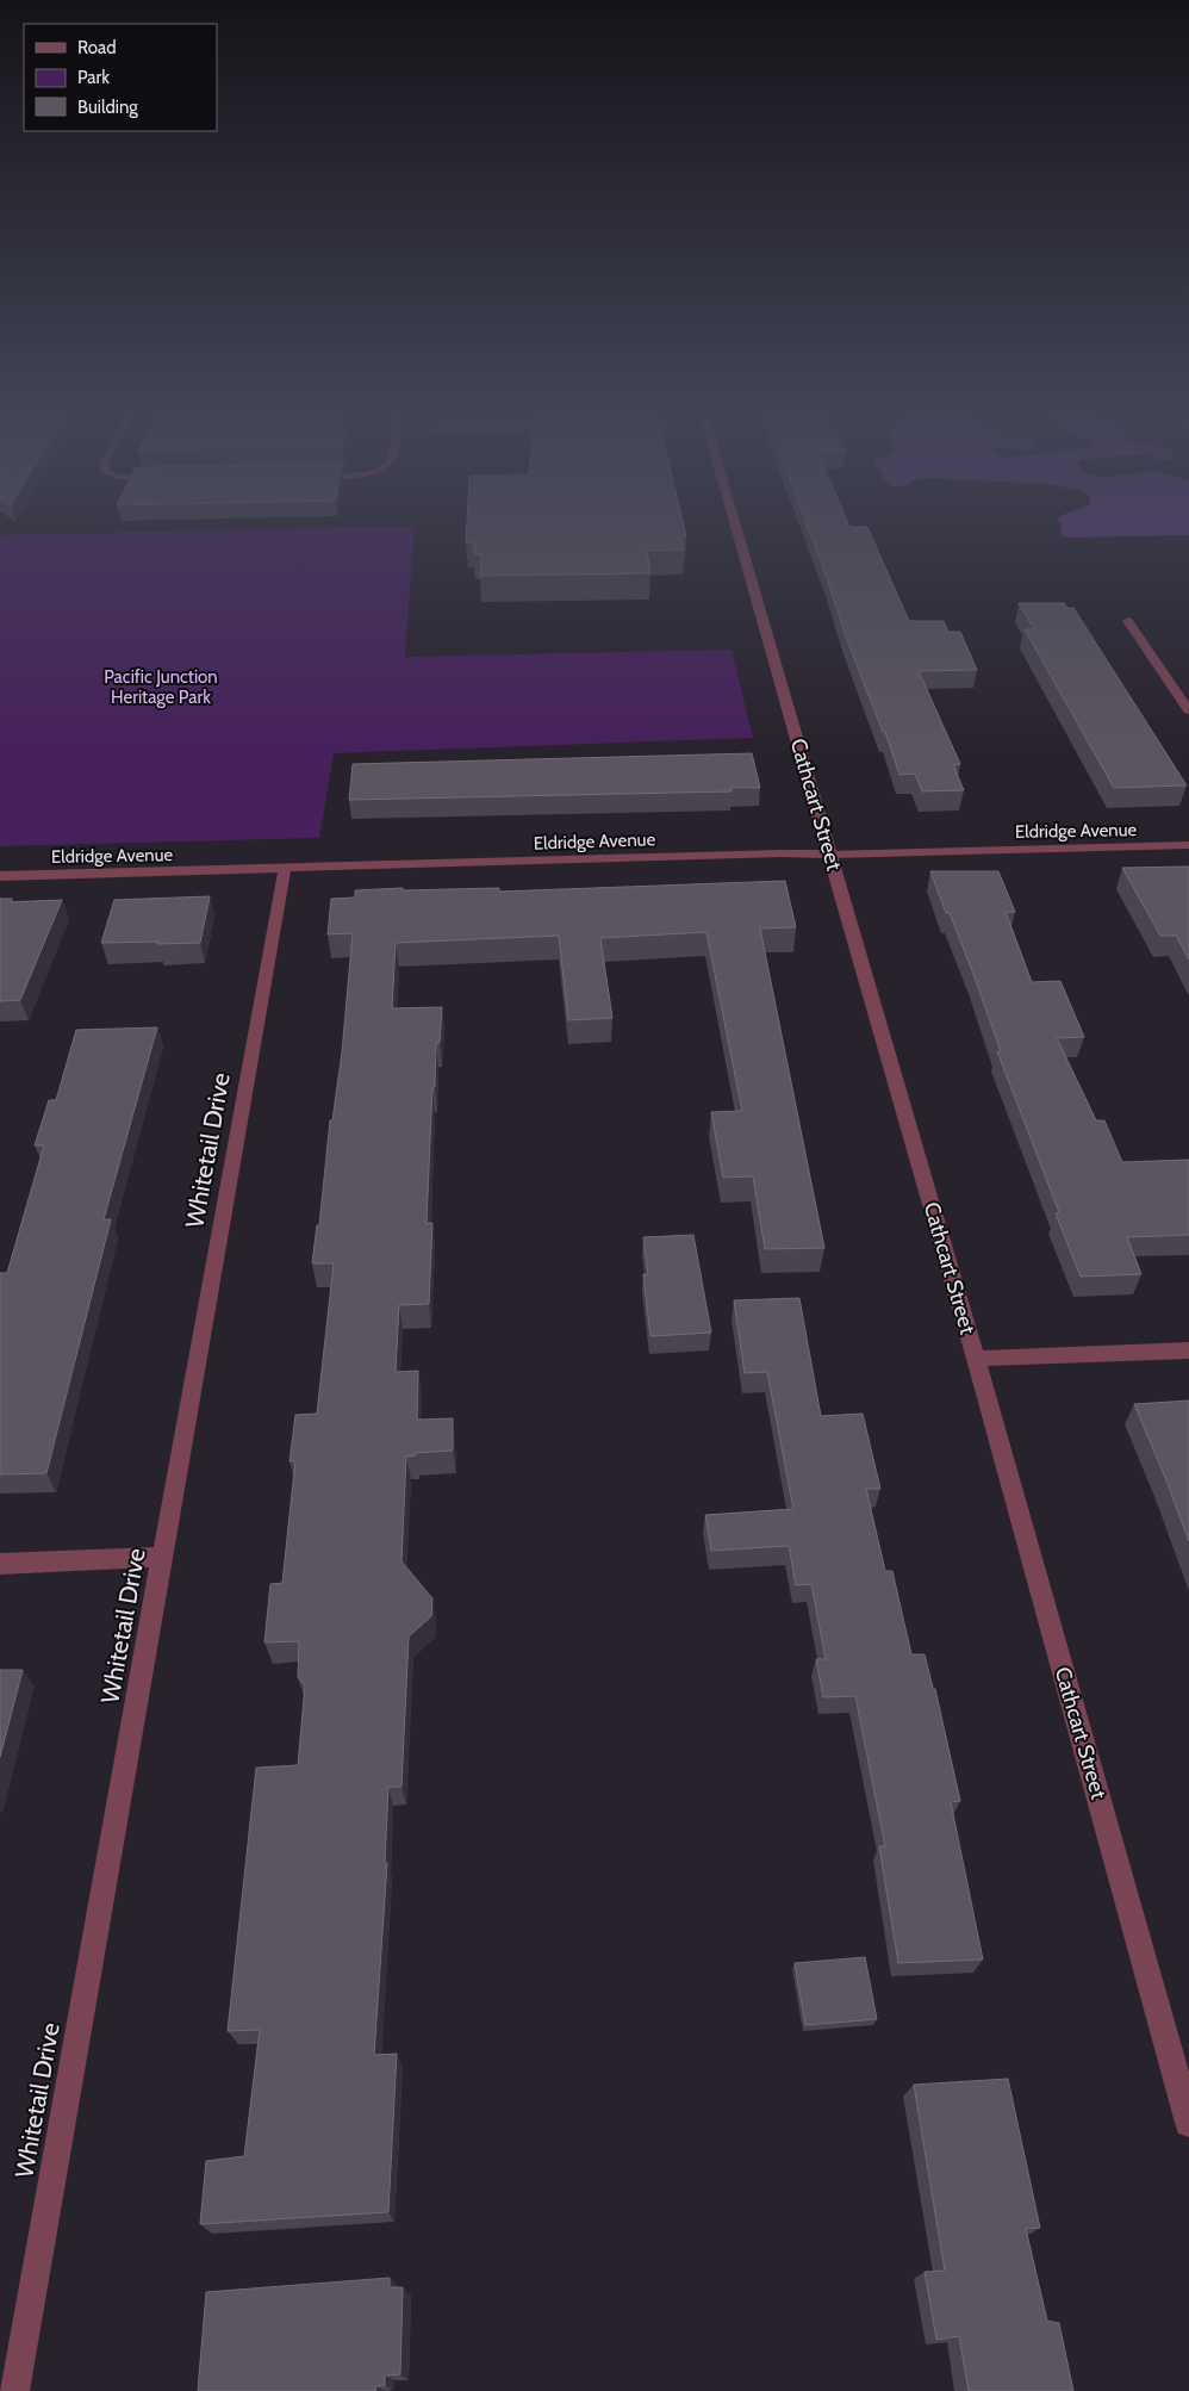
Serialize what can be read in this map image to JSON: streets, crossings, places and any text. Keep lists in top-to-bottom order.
{
  "streets": {
    "street": ["Cathcart Street", "Eldridge Avenue", "Whitetail Drive"]
  },
  "crossings": [
    ["Cathcart Street", "Eldridge Avenue"],
    ["Eldridge Avenue", "Whitetail Drive"]
  ],
  "parks": ["Pacific Junction Heritage Park"],
  "legend": ["Road", "Park", "Building"]
}
